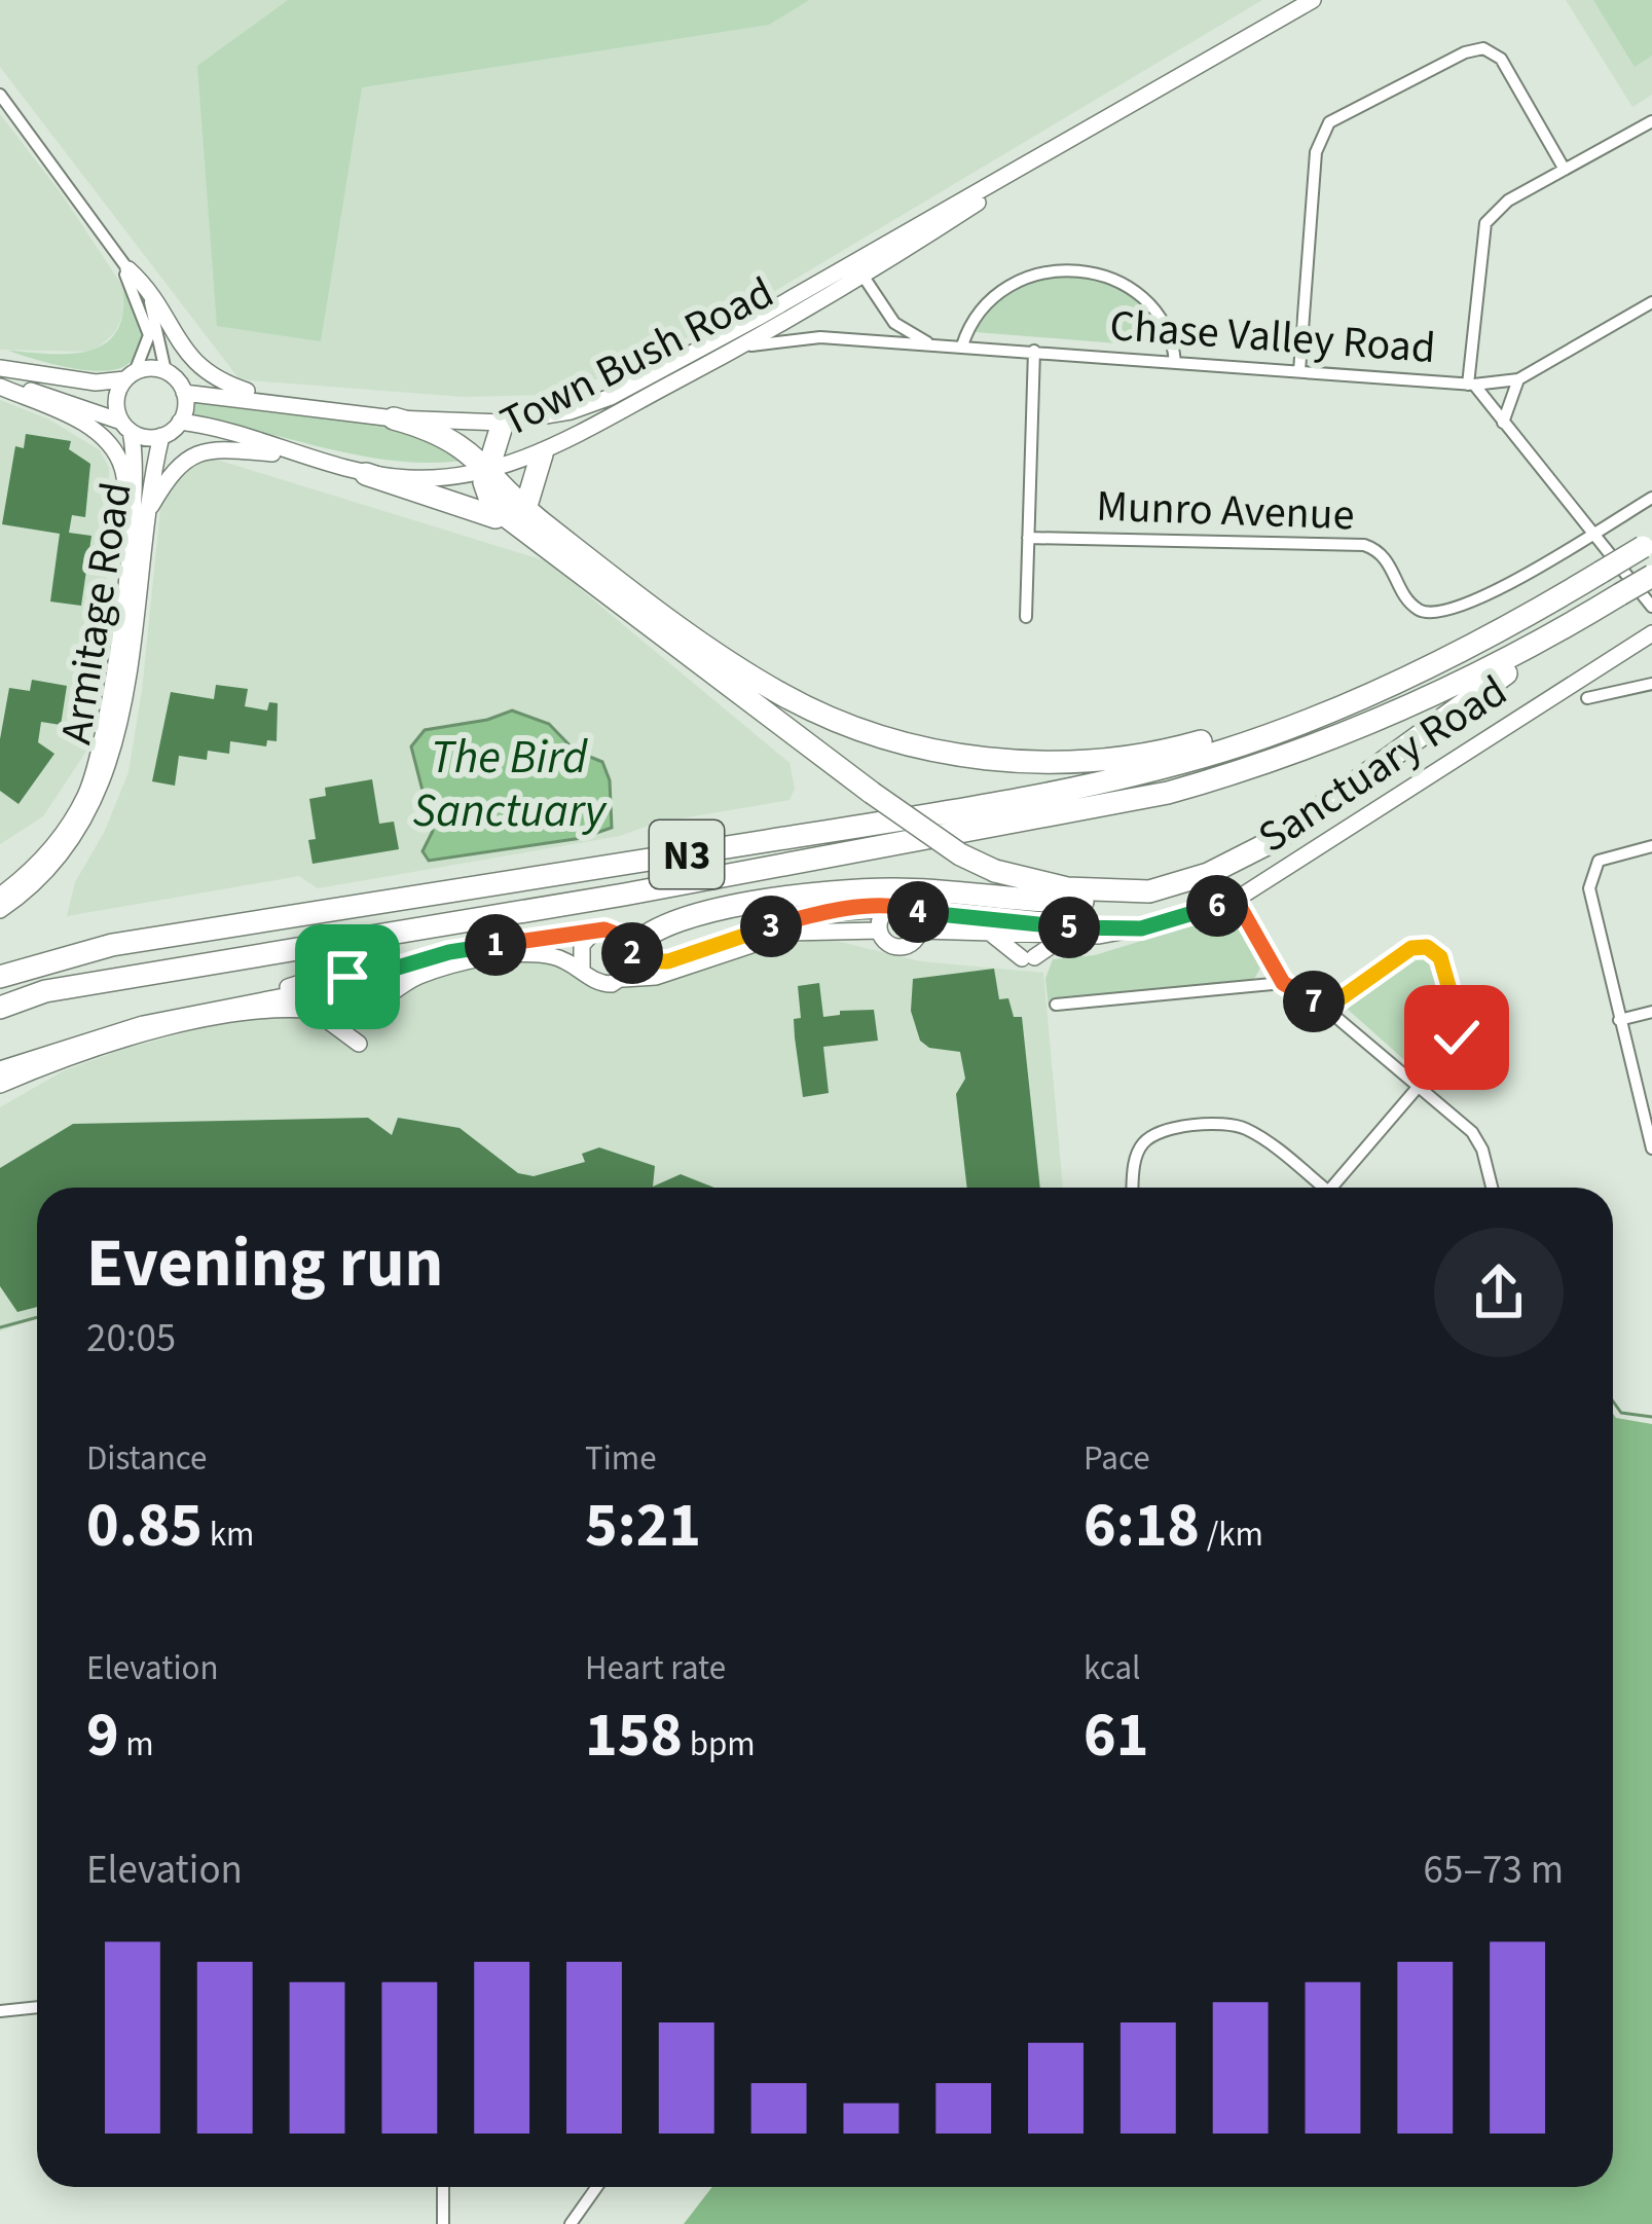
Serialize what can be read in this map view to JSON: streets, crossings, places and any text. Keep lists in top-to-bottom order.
{
  "streets": {
    "highway": ["N3"],
    "street": [
      "Chase Valley Road",
      "Town Bush Road",
      "Munro Avenue",
      "Armitage Road",
      "Sanctuary Road"
    ]
  },
  "crossings": [
    ["Chase Valley Road", "Town Bush Road"],
    ["Chase Valley Road", "Munro Avenue"],
    ["Town Bush Road", "Armitage Road"]
  ],
  "water": ["The Bird Sanctuary"],
  "page": {
    "pins": [
      "6",
      "4",
      "3",
      "5",
      "1",
      "2",
      "7"
    ],
    "heading": ["Evening run", "20:05"],
    "stats": [
      ["Distance", "0.85 km"],
      ["Time", "5:21"],
      ["Pace", "6:18 /km"],
      ["Elevation", "9 m"],
      ["Heart rate", "158 bpm"],
      ["kcal", "61"]
    ],
    "chart": ["Elevation", "65–73 m"]
  }
}
